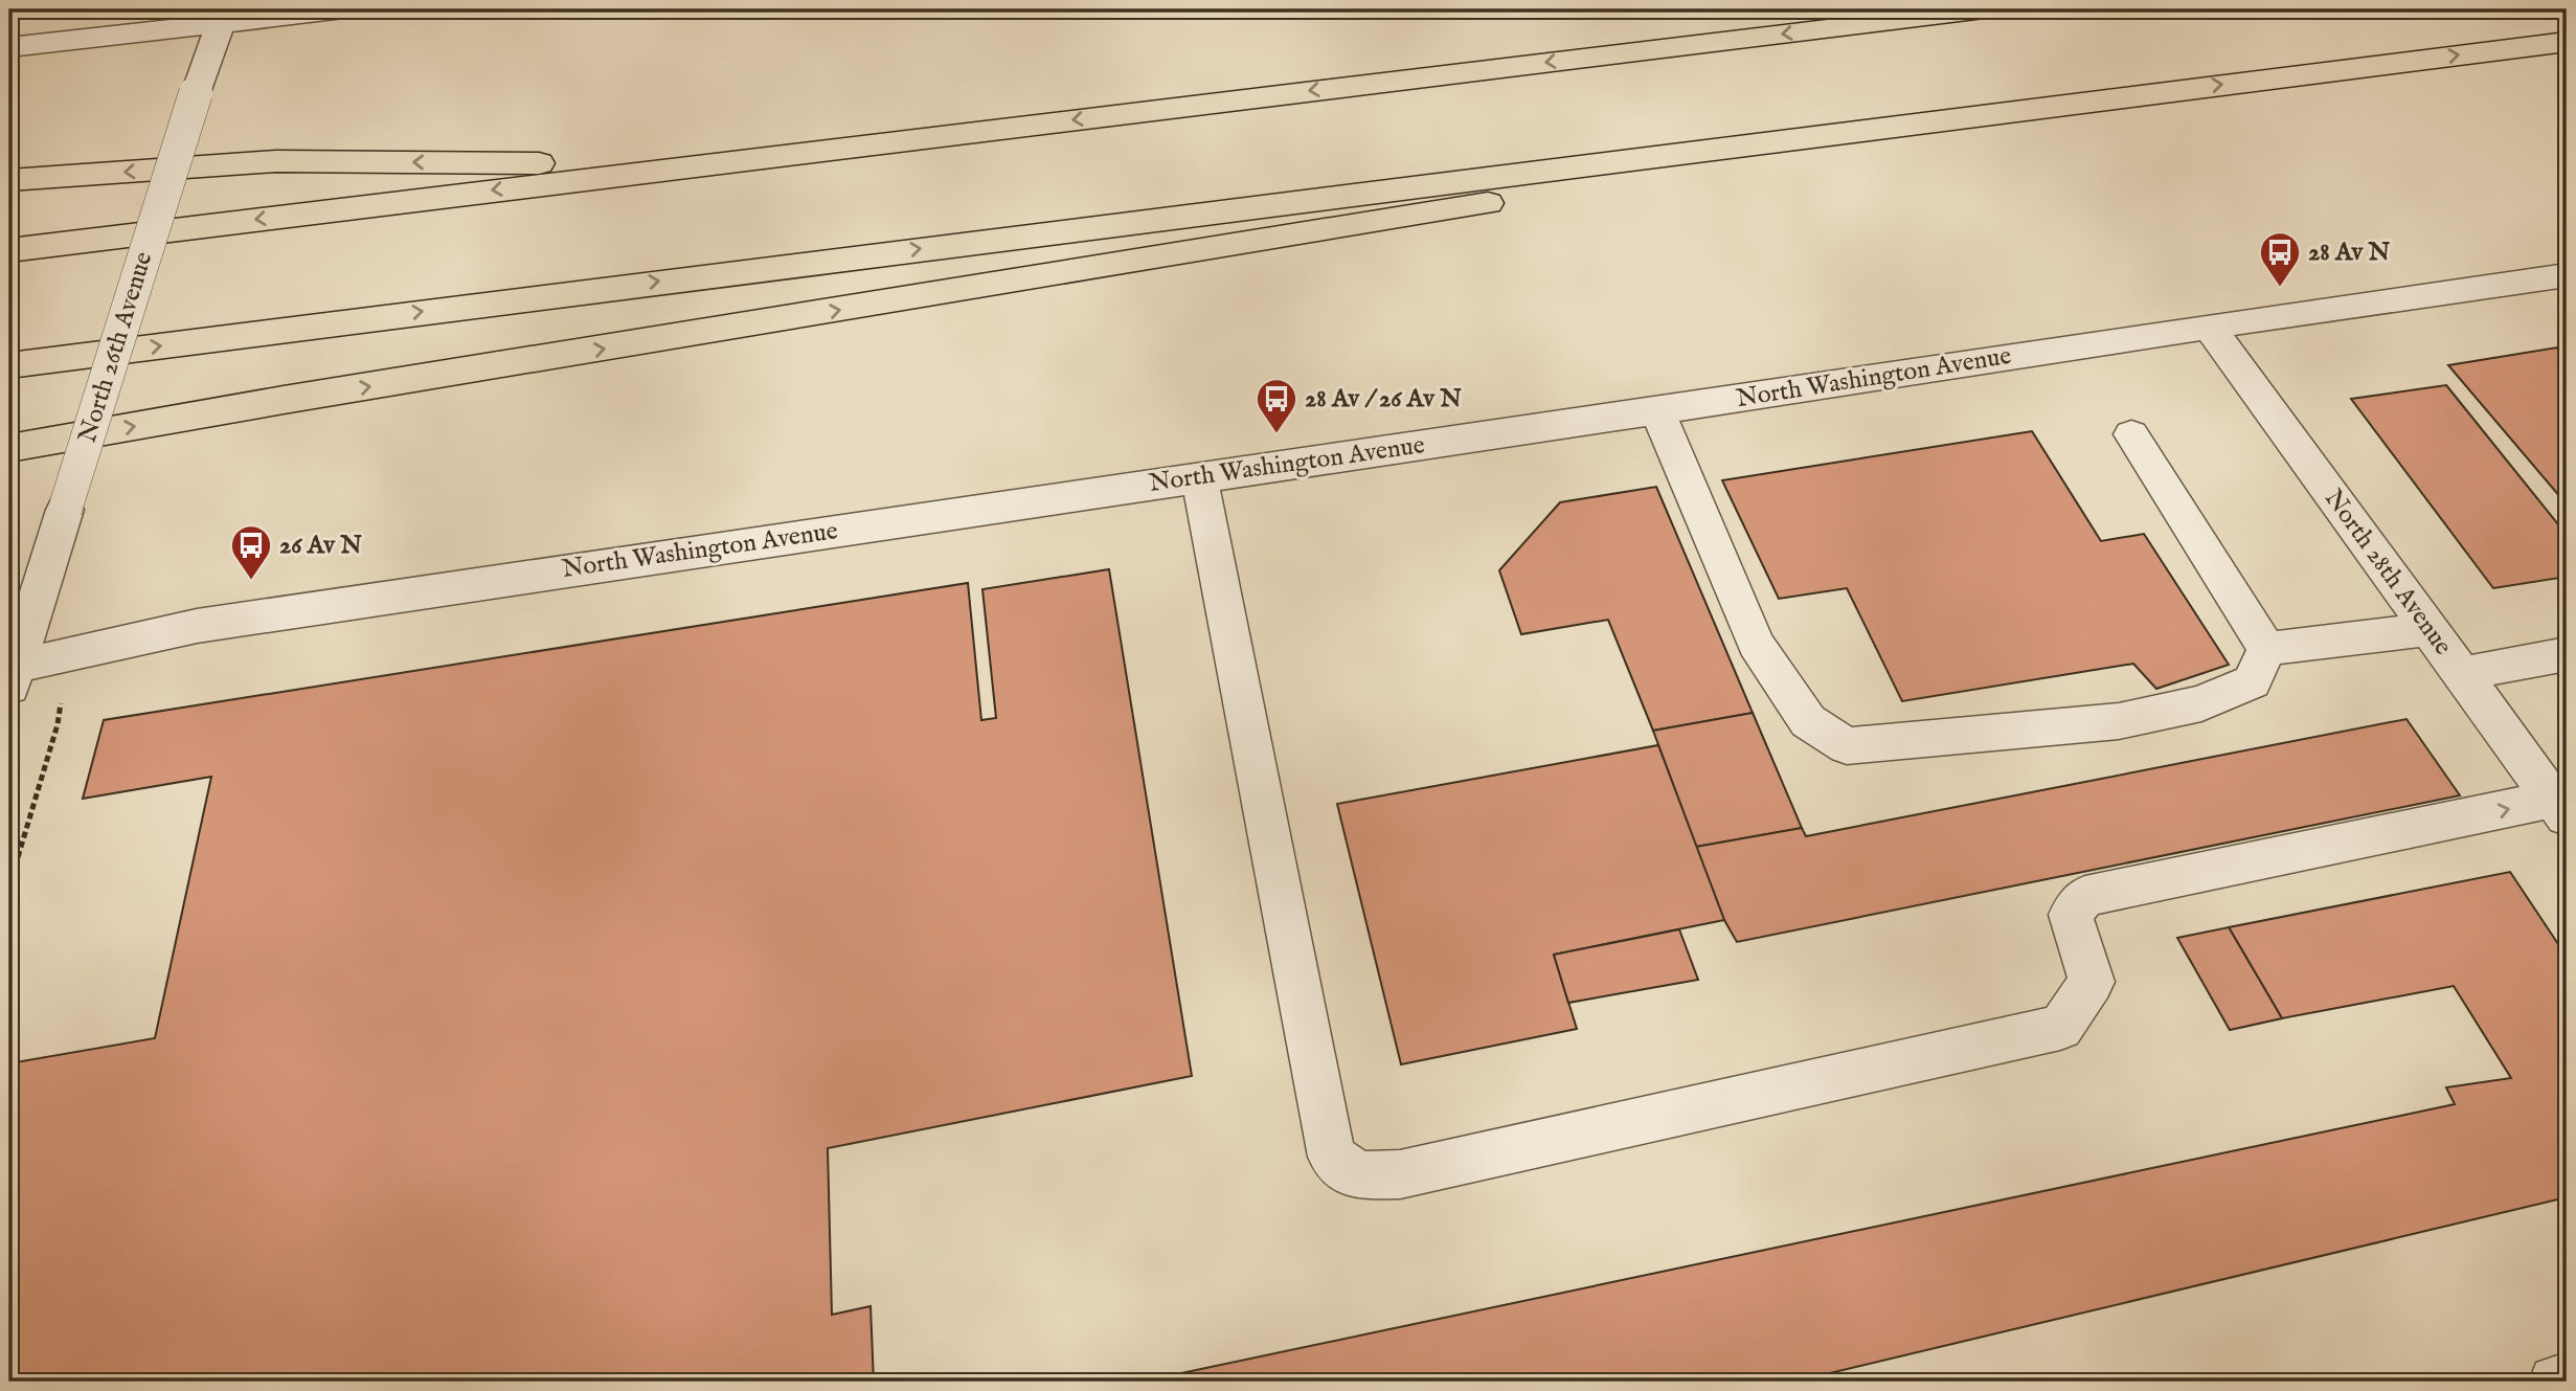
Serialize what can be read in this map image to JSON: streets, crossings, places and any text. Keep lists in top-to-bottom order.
{
  "streets": {
    "street": ["North 26th Avenue", "North Washington Avenue", "North 28th Avenue"]
  },
  "crossings": [
    ["North 26th Avenue", "North Washington Avenue"],
    ["North Washington Avenue", "North 28th Avenue"]
  ],
  "places": {
    "bus stop": ["28 Av N", "28 Av / 26 Av N", "26 Av N"]
  }
}
